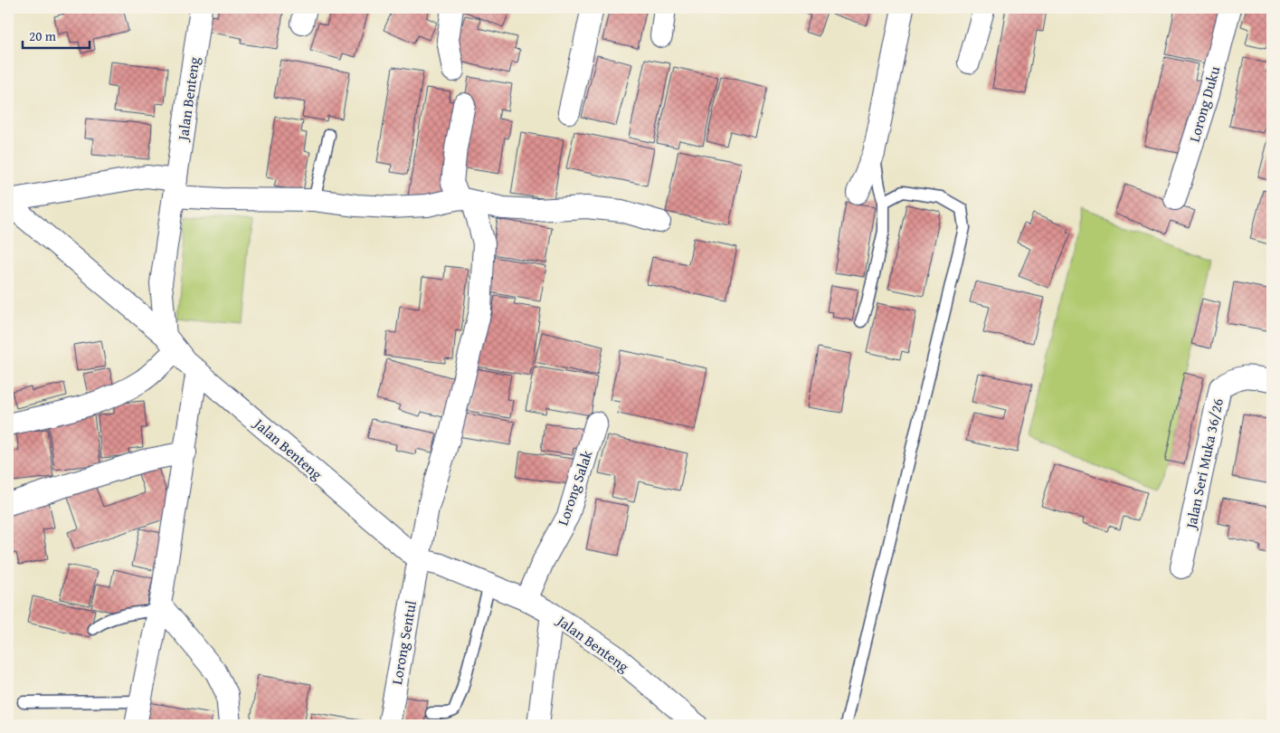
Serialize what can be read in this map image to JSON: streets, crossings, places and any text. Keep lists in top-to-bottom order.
{
  "streets": {
    "street": [
      "Jalan Benteng",
      "Lorong Duku",
      "Jalan Seri Muka 36/26",
      "Lorong Salak",
      "Lorong Sentul"
    ]
  },
  "crossings": [
    ["Jalan Benteng", "Lorong Salak"],
    ["Jalan Benteng", "Lorong Sentul"]
  ],
  "scale_bar": "20 m"
}
